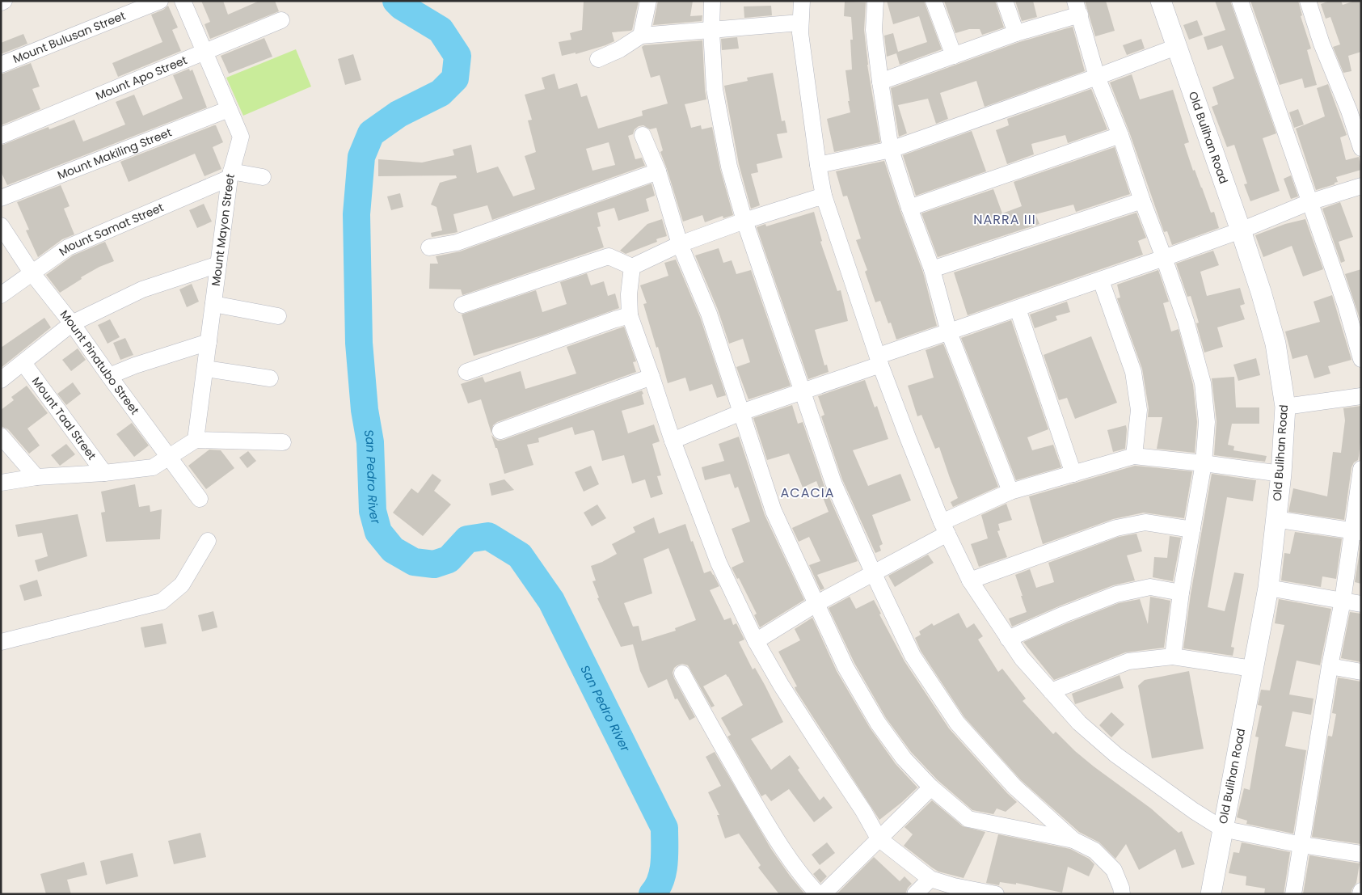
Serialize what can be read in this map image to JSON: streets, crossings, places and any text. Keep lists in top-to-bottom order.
{
  "streets": {
    "street": [
      "Mount Bulusan Street",
      "Mount Apo Street",
      "Old Bulihan Road",
      "Mount Makiling Street",
      "Mount Samat Street",
      "Mount Mayon Street",
      "Mount Pinatubo Street",
      "Mount Taal Street"
    ]
  },
  "crossings": [
    ["Mount Apo Street", "Mount Mayon Street"],
    ["Mount Makiling Street", "Mount Mayon Street"],
    ["Mount Samat Street", "Mount Mayon Street"],
    ["Mount Samat Street", "Mount Pinatubo Street"]
  ],
  "districts": ["NARRA III", "ACACIA"],
  "water": ["San Pedro River"]
}
